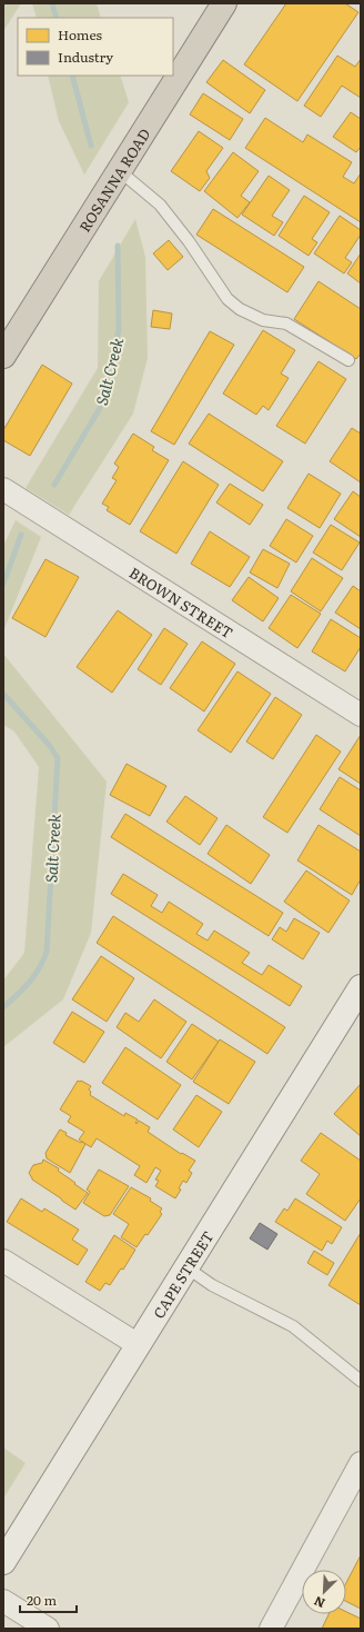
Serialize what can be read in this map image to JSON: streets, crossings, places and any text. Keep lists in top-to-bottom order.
{
  "streets": {
    "highway": ["ROSANNA ROAD"],
    "street": ["BROWN STREET", "CAPE STREET"]
  },
  "water": ["Salt Creek"],
  "legend": ["Homes", "Industry"],
  "scale_bar": "20 m",
  "north": "bottom left"
}
